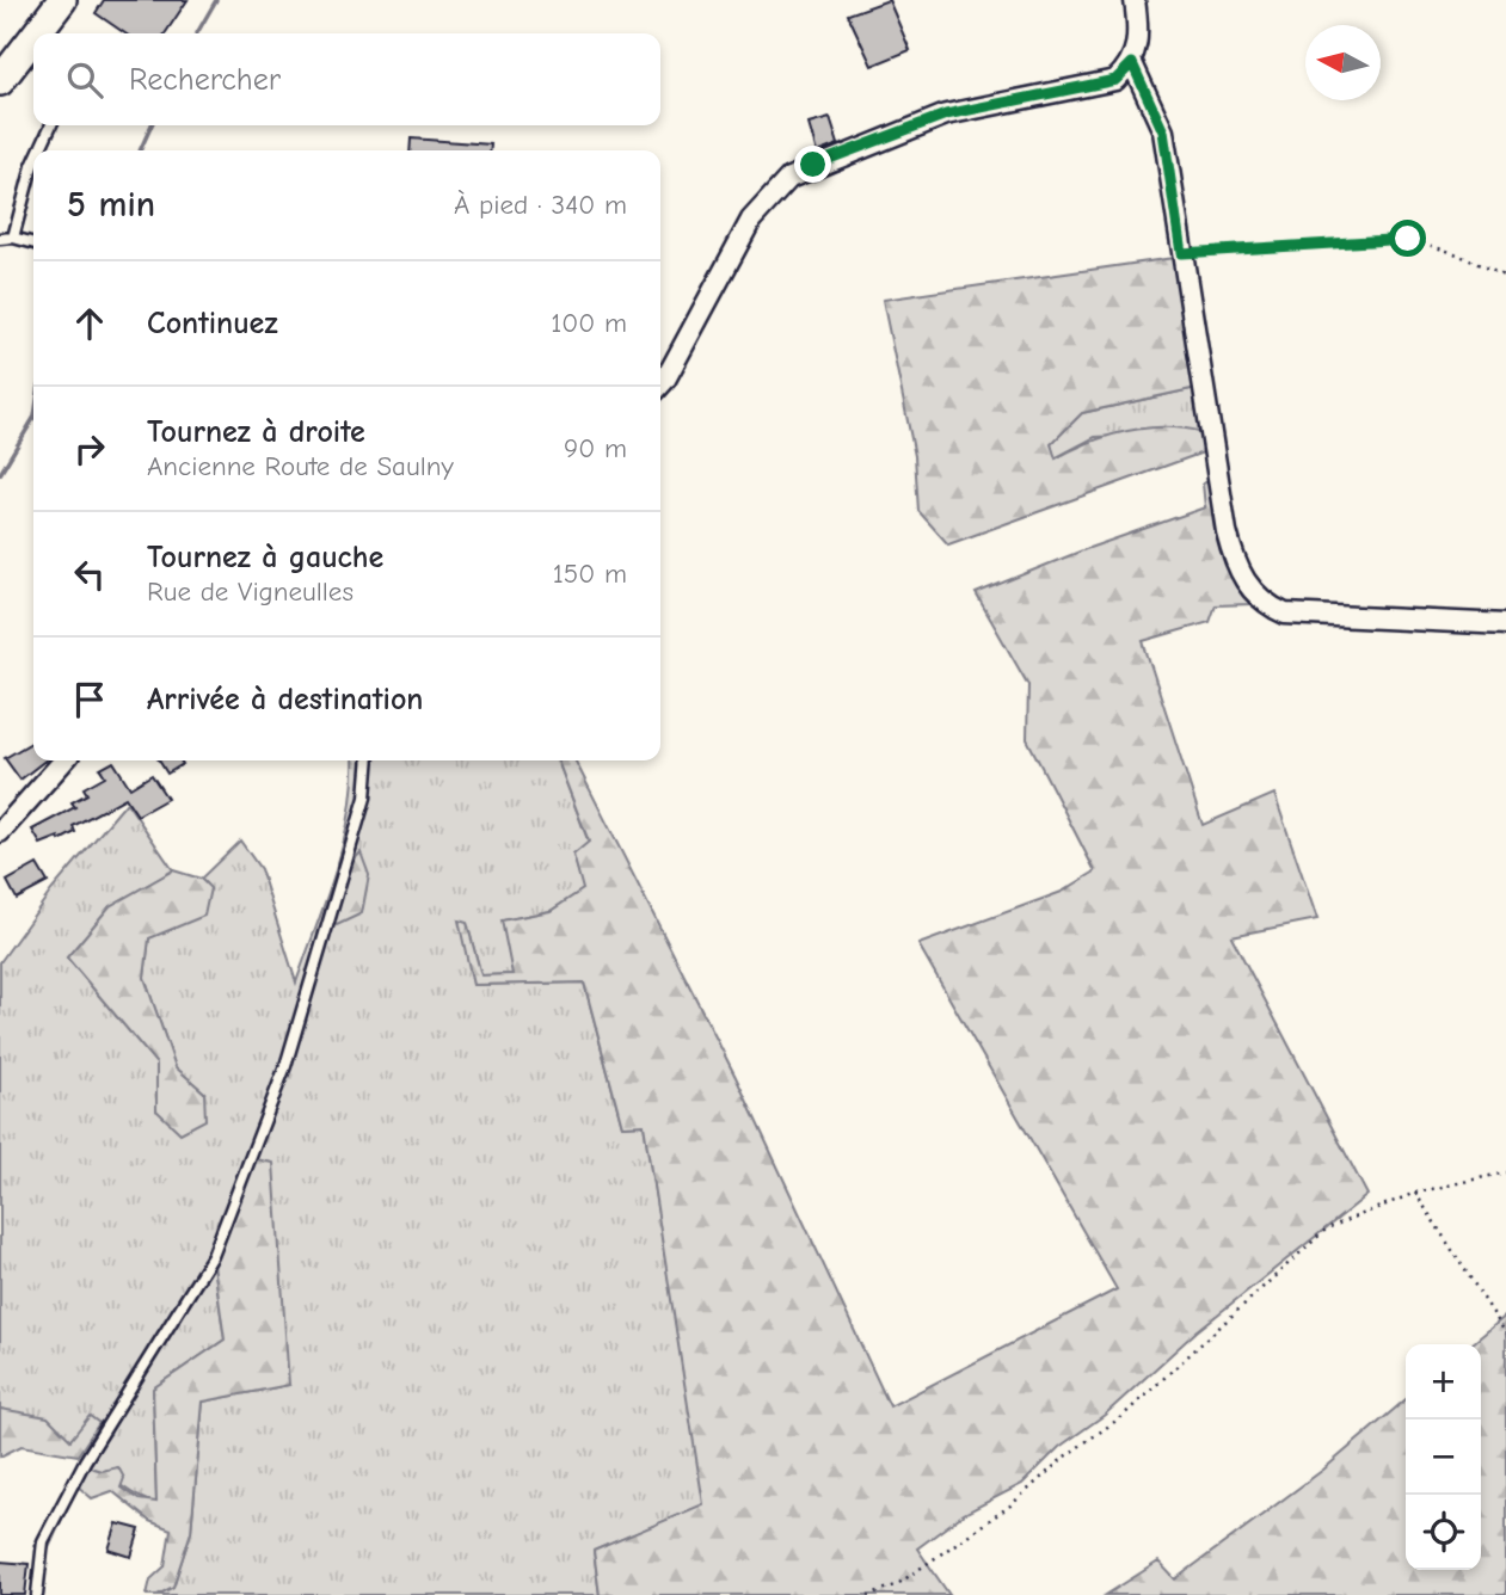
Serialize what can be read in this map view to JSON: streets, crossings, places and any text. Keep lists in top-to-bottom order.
{
  "north": "left",
  "page": {
    "search": "Rechercher",
    "heading": ["5 min", "À pied · 340 m"],
    "list": [
      ["Continuez", "100 m"],
      ["Tournez à droite", "Ancienne Route de Saulny", "90 m"],
      ["Tournez à gauche", "Rue de Vigneulles", "150 m"],
      "Arrivée à destination"
    ],
    "map_buttons": ["+", "−"]
  }
}
